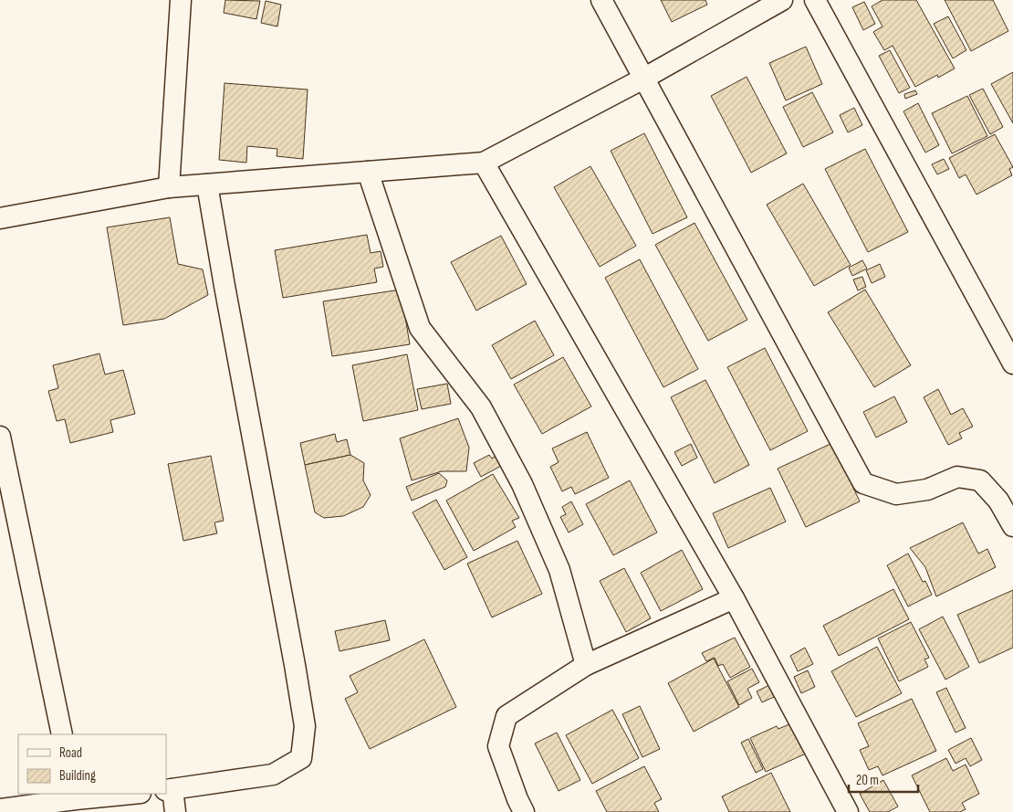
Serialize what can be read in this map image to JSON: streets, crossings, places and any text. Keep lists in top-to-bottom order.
{
  "legend": ["Road", "Building"],
  "scale_bar": "20 m"
}
